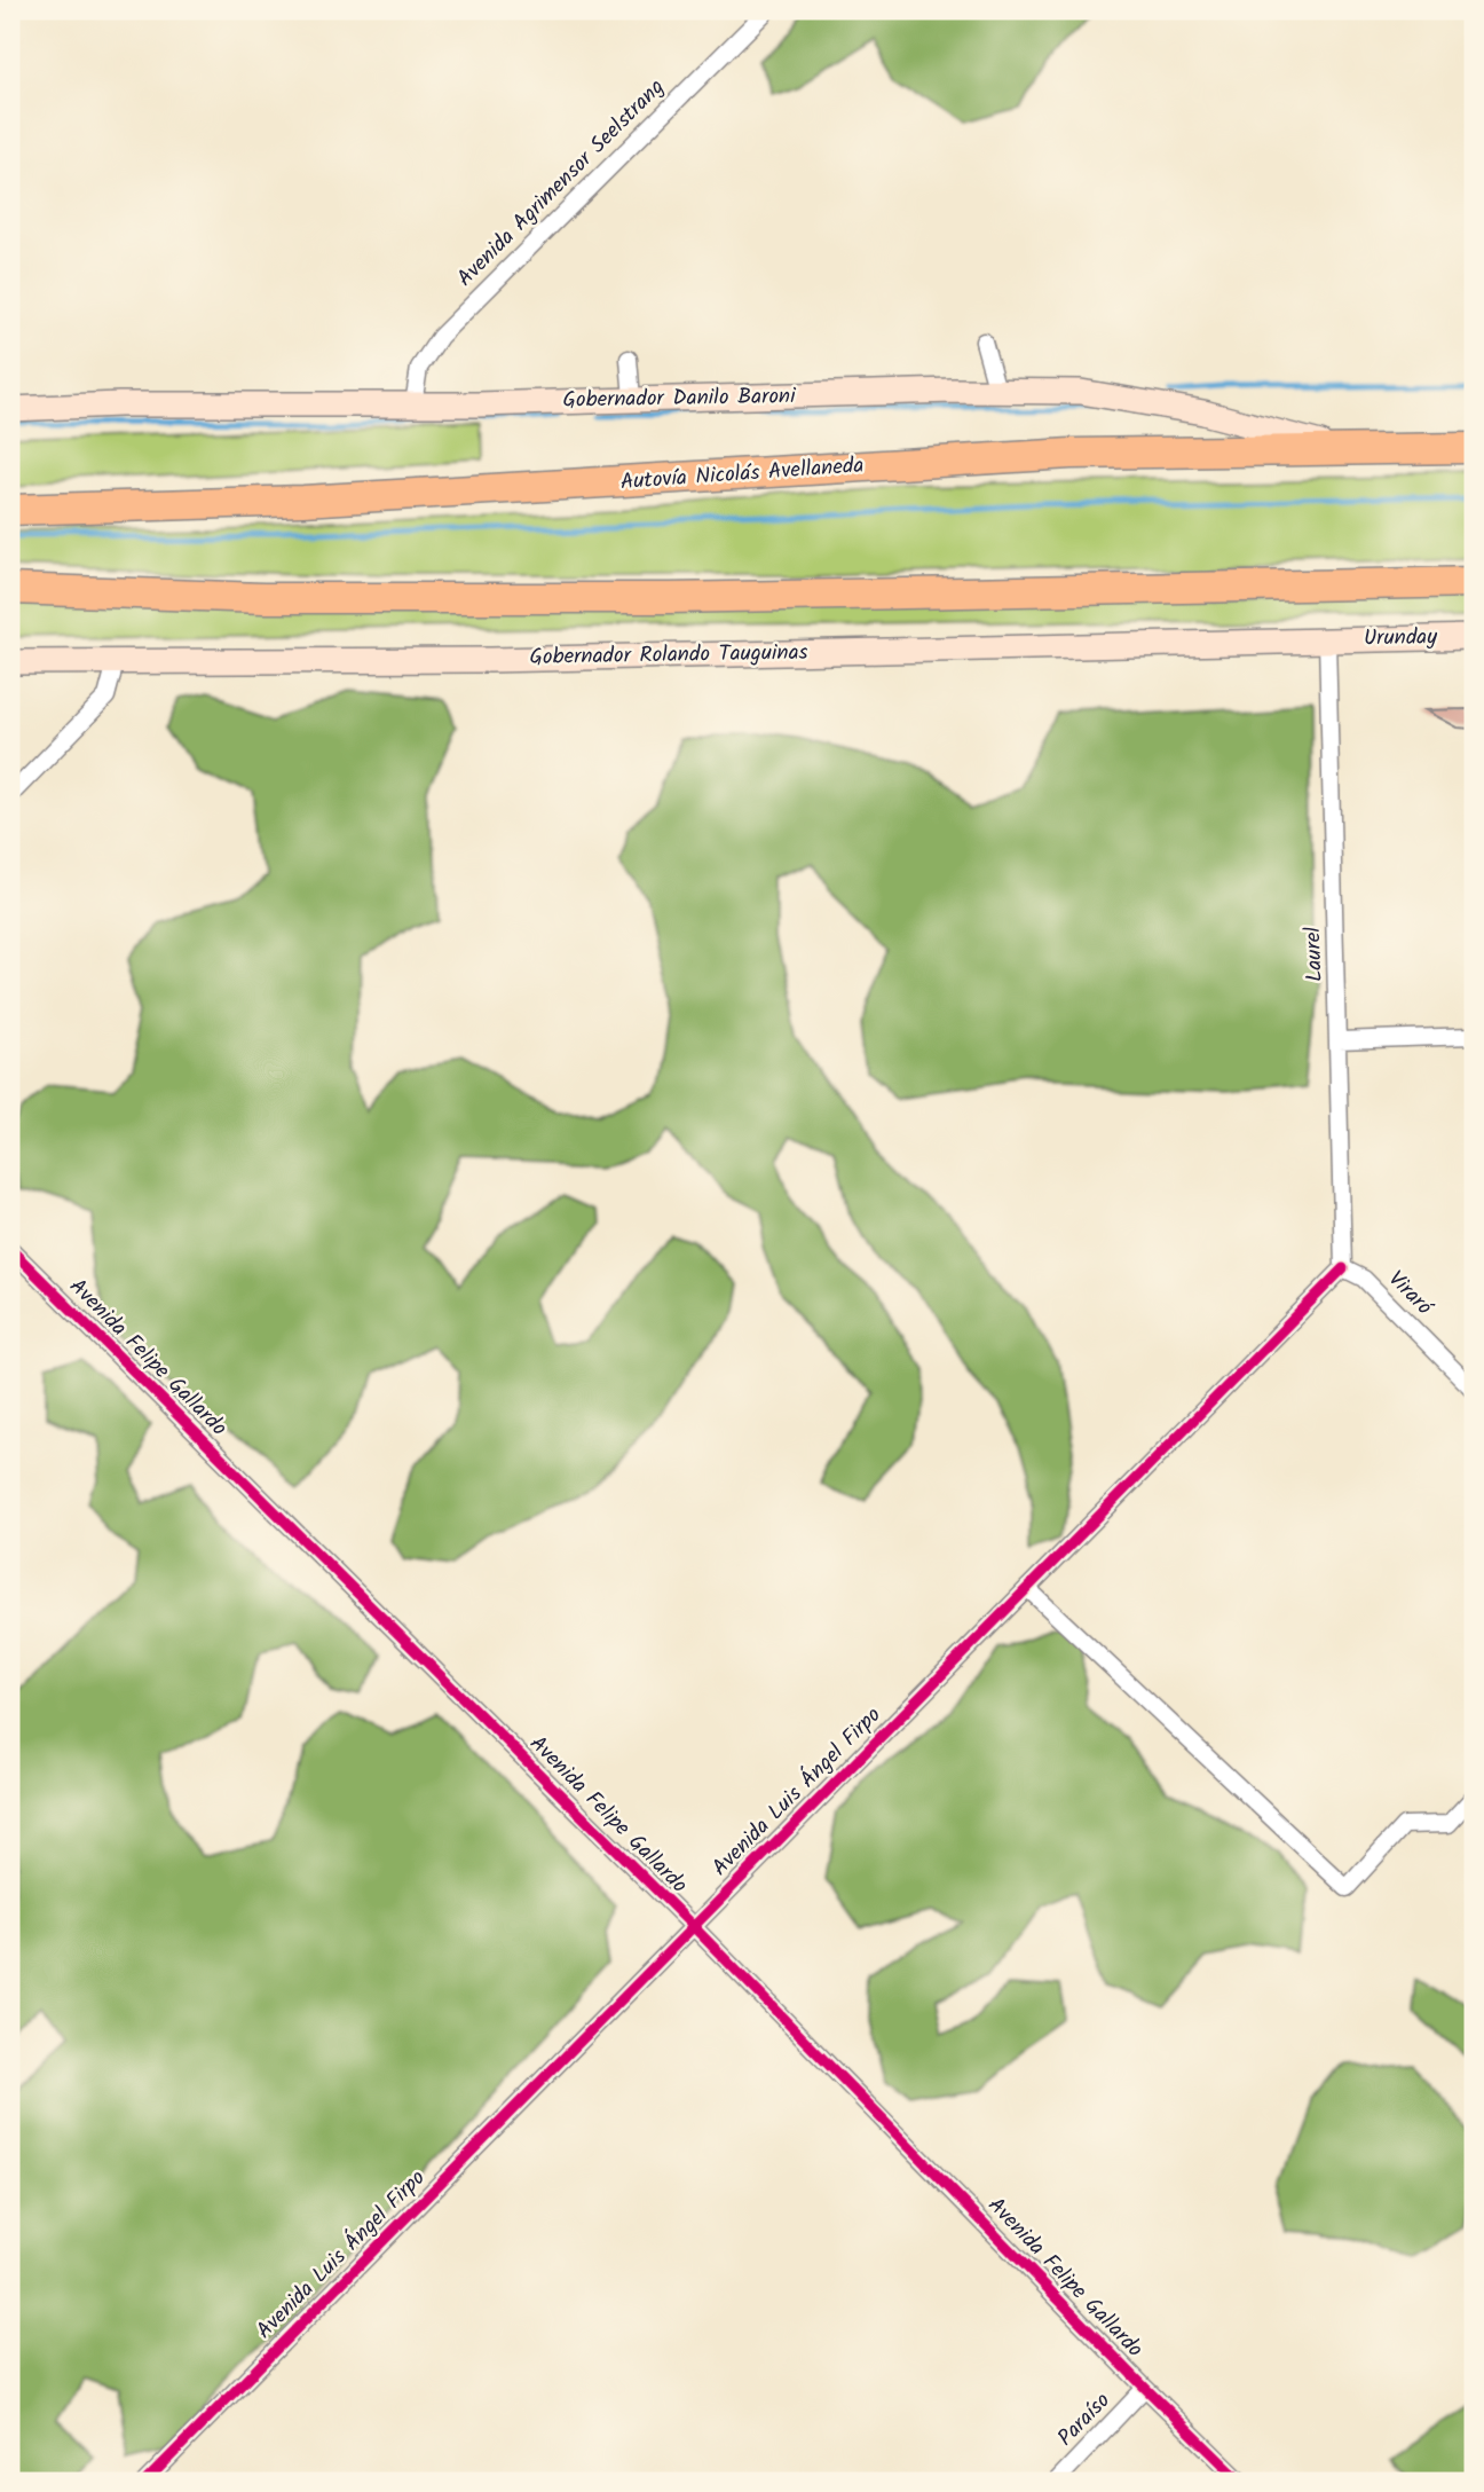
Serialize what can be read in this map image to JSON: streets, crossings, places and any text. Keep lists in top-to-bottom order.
{
  "streets": {
    "highway": ["Autovía Nicolás Avellaneda"],
    "street": [
      "Avenida Agrimensor Seelstrang",
      "Gobernador Danilo Baroni",
      "Urunday",
      "Gobernador Rolando Tauguinas",
      "Laurel",
      "Viraró",
      "Avenida Felipe Gallardo",
      "Avenida Luis Ángel Firpo",
      "Paraíso"
    ]
  },
  "crossings": [
    ["Avenida Agrimensor Seelstrang", "Gobernador Danilo Baroni"],
    ["Gobernador Danilo Baroni", "Autovía Nicolás Avellaneda"],
    ["Urunday", "Gobernador Rolando Tauguinas"],
    ["Urunday", "Laurel"],
    ["Gobernador Rolando Tauguinas", "Laurel"],
    ["Laurel", "Viraró"],
    ["Laurel", "Avenida Luis Ángel Firpo"],
    ["Viraró", "Avenida Luis Ángel Firpo"],
    ["Avenida Felipe Gallardo", "Avenida Luis Ángel Firpo"],
    ["Avenida Felipe Gallardo", "Paraíso"]
  ]
}
